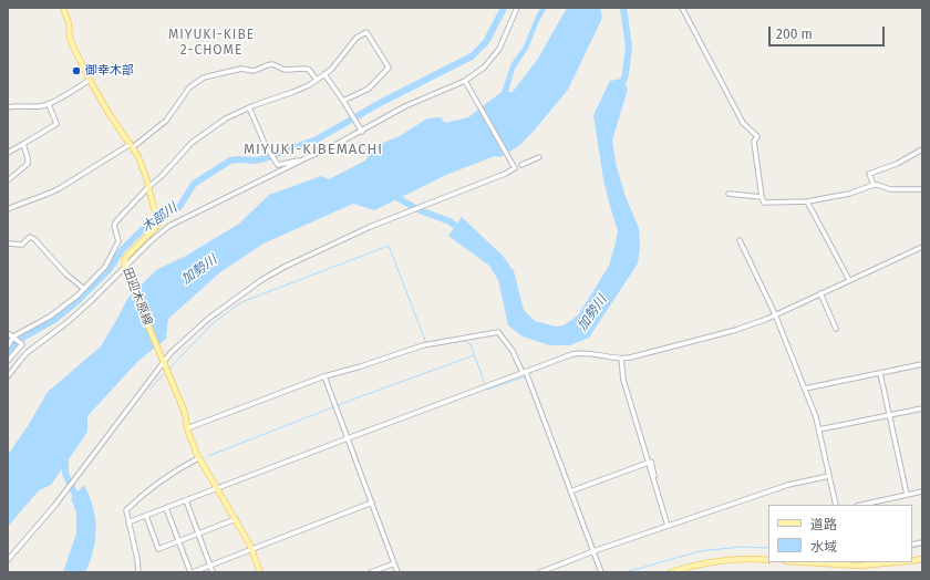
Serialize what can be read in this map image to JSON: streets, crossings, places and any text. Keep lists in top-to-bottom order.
{
  "streets": {
    "main road": ["田迎木原線"]
  },
  "districts": ["MIYUKI-KIBE 2-CHOME", "MIYUKI-KIBEMACHI"],
  "water": ["木部川", "加勢川"],
  "places": ["御幸木部"],
  "legend": ["道路", "水域"],
  "scale_bar": "200 m"
}
